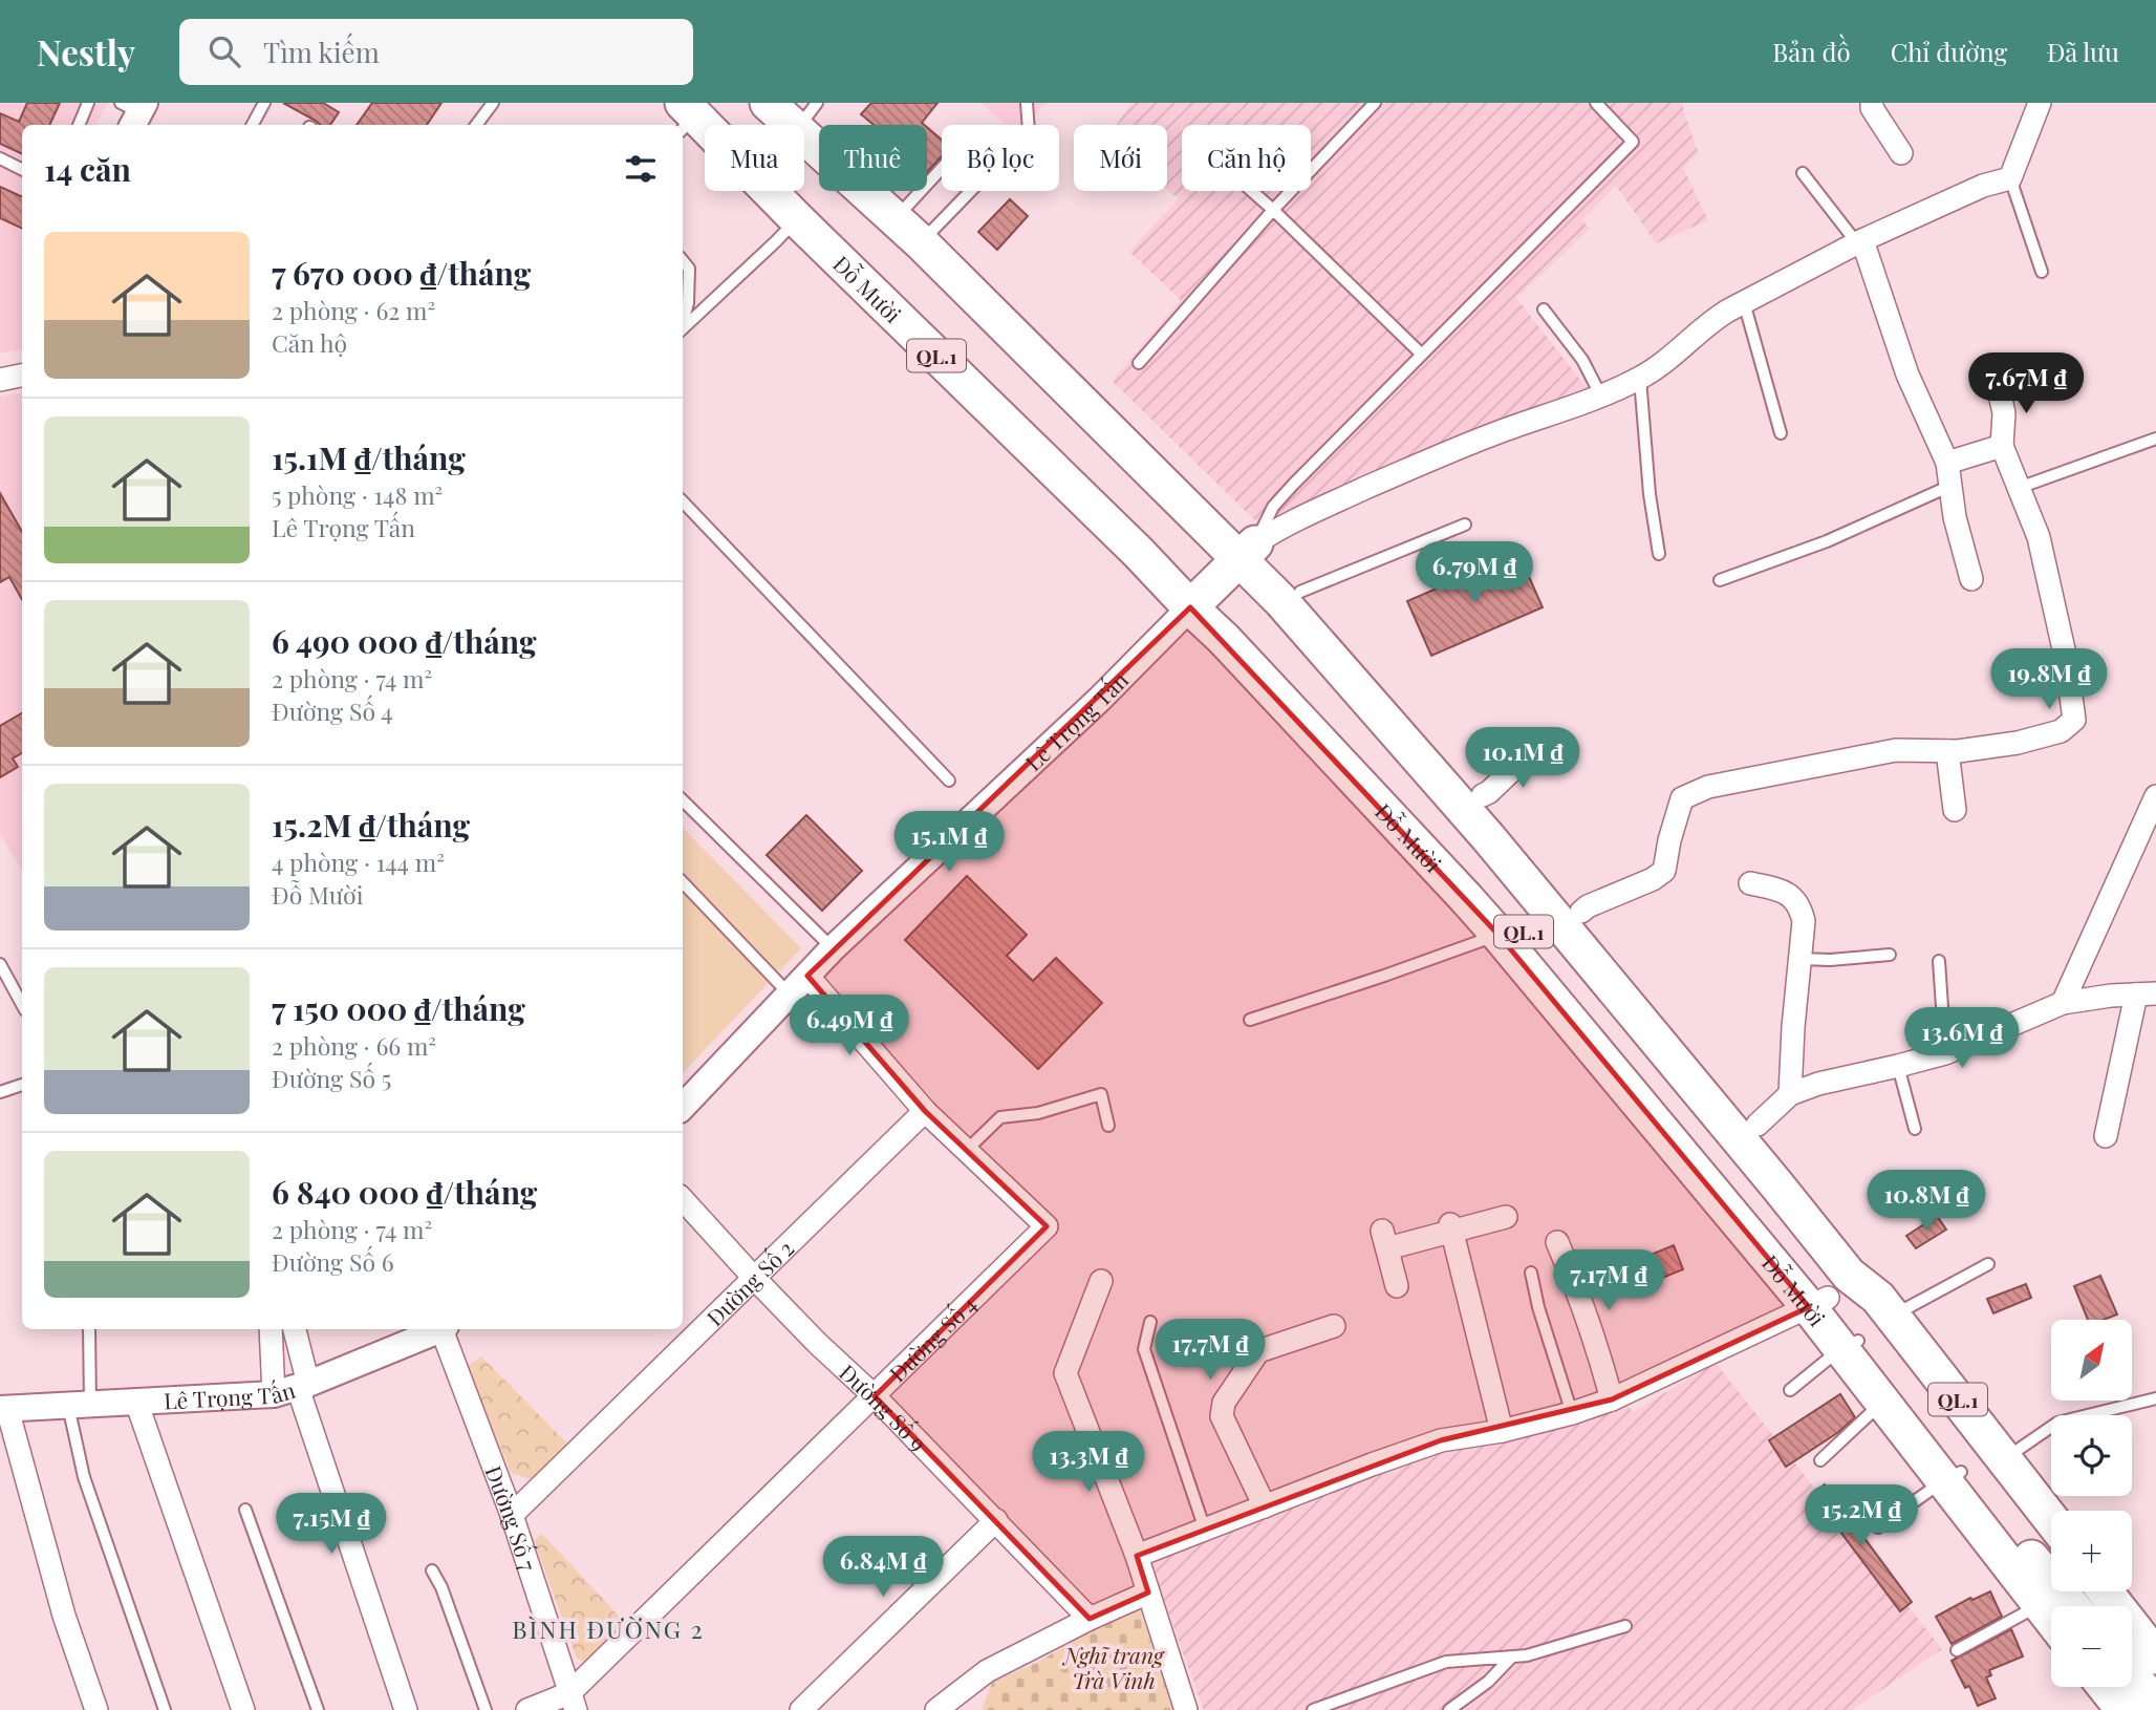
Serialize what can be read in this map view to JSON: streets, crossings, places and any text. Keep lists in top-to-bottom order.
{
  "streets": {
    "highway": ["Đỗ Mười", "QL.1"],
    "street": [
      "Lê Trọng Tấn",
      "Đường Số 2",
      "Đường Số 4",
      "Đường Số 9",
      "Đường Số 7"
    ]
  },
  "crossings": [
    ["Đỗ Mười", "QL.1"],
    ["Đỗ Mười", "Lê Trọng Tấn"],
    ["Lê Trọng Tấn", "Đường Số 4"],
    ["Đường Số 2", "Đường Số 4"],
    ["Đường Số 2", "Đường Số 9"],
    ["Đường Số 2", "Đường Số 7"],
    ["Đường Số 4", "Đường Số 9"],
    ["Đường Số 4", "Đường Số 7"]
  ],
  "districts": ["BÌNH ĐƯỜNG 2"],
  "parks": ["Nghĩ trang Trà Vinh"],
  "north": "top right",
  "page": {
    "header": "Nestly",
    "search": "Tìm kiếm",
    "nav": ["Bản đồ", "Chỉ đường", "Đã lưu"],
    "chip": [
      "Mua",
      "Thuê",
      "Bộ lọc",
      "Mới",
      "Căn hộ"
    ],
    "heading": "14 căn",
    "list": [
      {
        "name": "7 670 000 ₫/tháng",
        "note": "2 phòng · 62 m² · Căn hộ"
      },
      {
        "name": "15.1M ₫/tháng",
        "note": "5 phòng · 148 m² · Lê Trọng Tấn"
      },
      {
        "name": "6 490 000 ₫/tháng",
        "note": "2 phòng · 74 m² · Đường Số 4"
      },
      {
        "name": "15.2M ₫/tháng",
        "note": "4 phòng · 144 m² · Đỗ Mười"
      },
      {
        "name": "7 150 000 ₫/tháng",
        "note": "2 phòng · 66 m² · Đường Số 5"
      },
      {
        "name": "6 840 000 ₫/tháng",
        "note": "2 phòng · 74 m² · Đường Số 6"
      }
    ],
    "price": [
      "7.67M ₫",
      "6.79M ₫",
      "19.8M ₫",
      "10.1M ₫",
      "15.1M ₫",
      "6.49M ₫",
      "13.6M ₫",
      "10.8M ₫",
      "7.17M ₫",
      "17.7M ₫",
      "13.3M ₫",
      "15.2M ₫",
      "7.15M ₫",
      "6.84M ₫"
    ],
    "map_buttons": ["+", "−"]
  }
}
